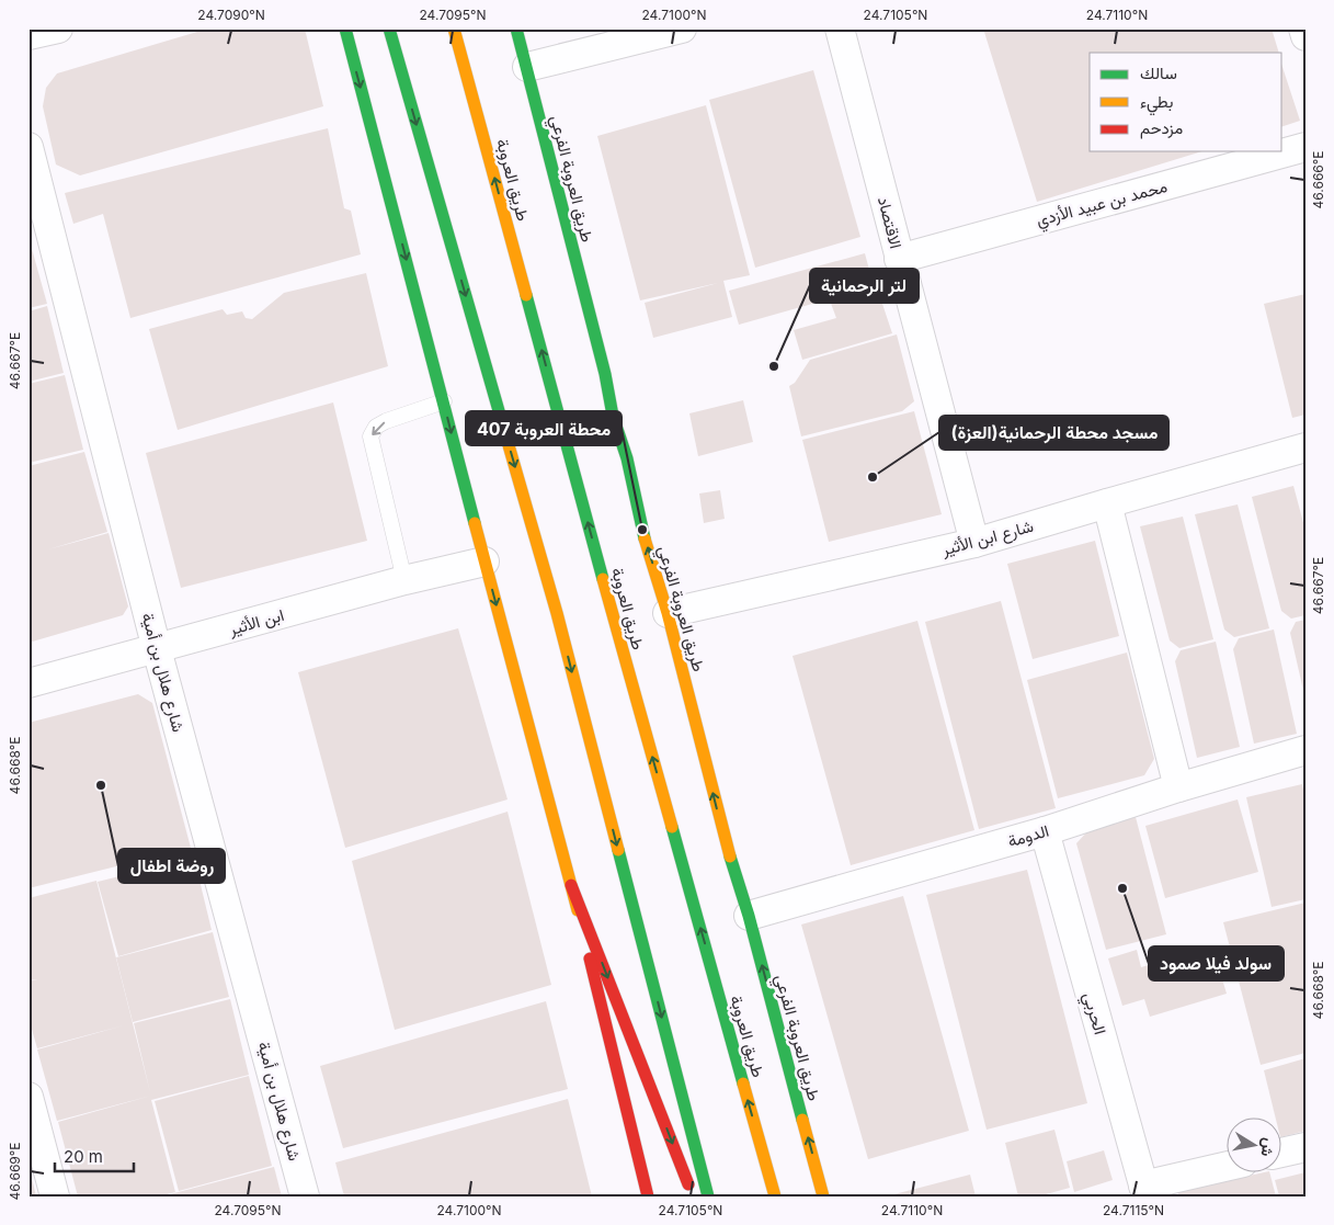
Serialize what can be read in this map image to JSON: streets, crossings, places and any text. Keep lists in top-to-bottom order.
{
  "streets": {
    "main road": ["طريق العروبة الفرعي", "طريق العروبة"],
    "street": [
      "محمد بن عبيد الأزدي",
      "الاقتصاد",
      "شارع ابن الأثير",
      "ابن الأثير",
      "شارع هلال بن أمية",
      "الدومة",
      "الحربي"
    ]
  },
  "crossings": [
    ["طريق العروبة الفرعي", "شارع ابن الأثير"],
    ["طريق العروبة الفرعي", "الدومة"],
    ["محمد بن عبيد الأزدي", "الاقتصاد"],
    ["الاقتصاد", "شارع ابن الأثير"],
    ["ابن الأثير", "شارع هلال بن أمية"],
    ["الدومة", "الحربي"]
  ],
  "places": [
    "لتر الرحمانية",
    "مسجد محطة الرحمانية(العزة)",
    "محطة العروبة 407",
    "روضة اطفال",
    "سولد فيلا صمود"
  ],
  "legend": ["سالك", "بطيء", "مزدحم"],
  "scale_bar": "20 m",
  "north": "right",
  "coordinates": [
    "24.7090°N",
    "24.7095°N",
    "24.7100°N",
    "24.7105°N",
    "24.7110°N",
    "46.666°E",
    "46.667°E",
    "46.668°E",
    "46.669°E",
    "24.7115°N"
  ]
}
